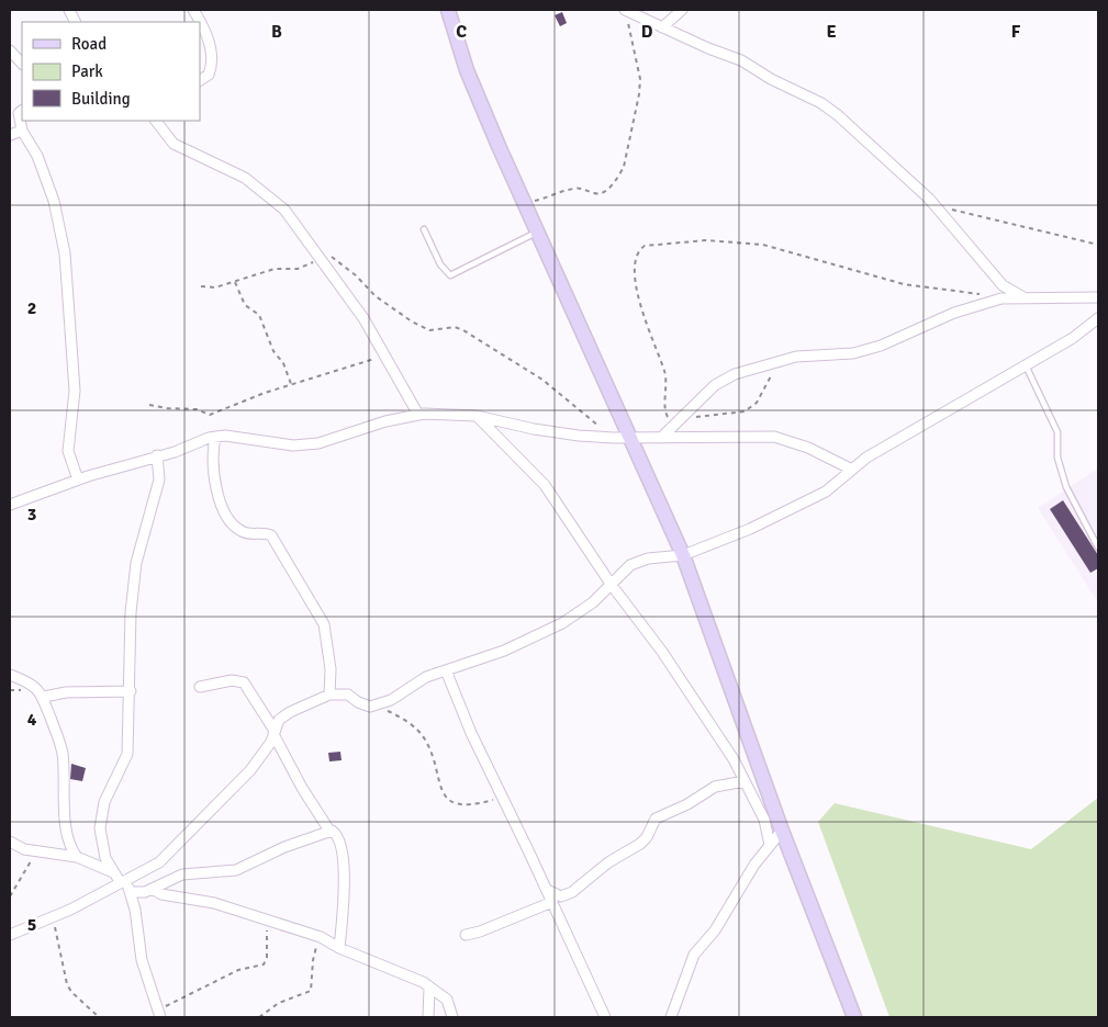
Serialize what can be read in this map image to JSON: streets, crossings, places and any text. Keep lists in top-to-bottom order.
{
  "legend": ["Road", "Park", "Building"],
  "grid": {
    "columns": [
      "B",
      "C",
      "D",
      "E",
      "F"
    ],
    "rows": [
      "2",
      "3",
      "4",
      "5"
    ]
  }
}
